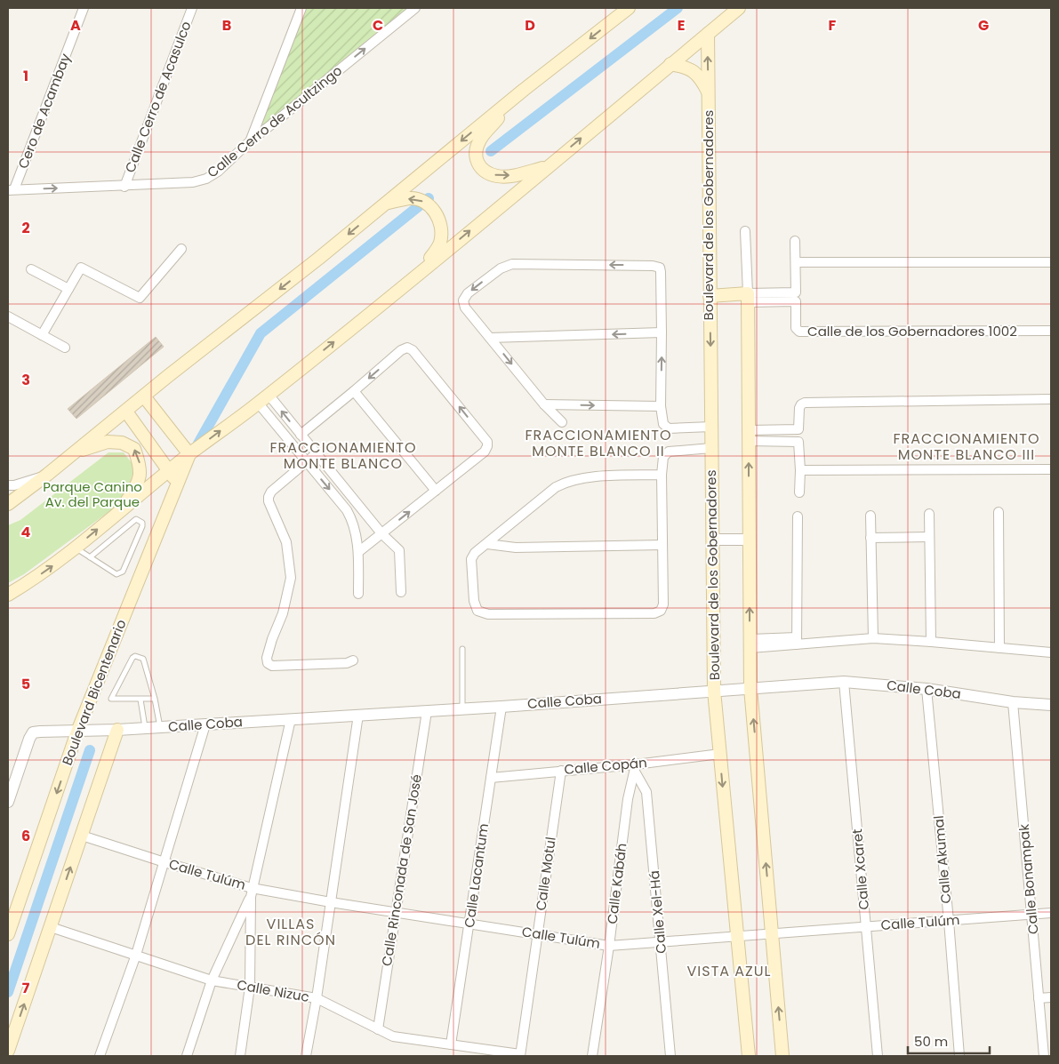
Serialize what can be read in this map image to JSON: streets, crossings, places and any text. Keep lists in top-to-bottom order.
{
  "streets": {
    "main road": ["Boulevard de los Gobernadores", "Boulevard Bicentenario"],
    "street": [
      "Calle Cerro de Acasulco",
      "Cero de Acambay",
      "Calle Cerro de Acultzingo",
      "Calle de los Gobernadores 1002",
      "Calle Coba",
      "Calle Copán",
      "Calle Akumal",
      "Calle Xcaret",
      "Calle Rinconada de San José",
      "Calle Motul",
      "Calle Tulúm",
      "Calle Lacantum",
      "Calle Bonampak",
      "Calle Kabáh",
      "Calle Xel-Há",
      "Calle Nizuc"
    ]
  },
  "crossings": [
    ["Calle Cerro de Acasulco", "Calle Cerro de Acultzingo"],
    ["Cero de Acambay", "Calle Cerro de Acultzingo"],
    ["Boulevard de los Gobernadores", "Calle Coba"],
    ["Boulevard de los Gobernadores", "Calle Copán"],
    ["Boulevard de los Gobernadores", "Calle Tulúm"],
    ["Calle Coba", "Boulevard Bicentenario"],
    ["Calle Coba", "Calle Akumal"],
    ["Calle Coba", "Calle Xcaret"],
    ["Calle Coba", "Calle Rinconada de San José"],
    ["Calle Coba", "Calle Lacantum"],
    ["Calle Coba", "Calle Bonampak"],
    ["Calle Copán", "Calle Motul"],
    ["Calle Copán", "Calle Lacantum"],
    ["Calle Copán", "Calle Kabáh"],
    ["Calle Copán", "Calle Xel-Há"],
    ["Calle Akumal", "Calle Tulúm"],
    ["Calle Xcaret", "Calle Tulúm"],
    ["Calle Rinconada de San José", "Calle Tulúm"],
    ["Calle Rinconada de San José", "Calle Nizuc"],
    ["Calle Motul", "Calle Tulúm"],
    ["Calle Motul", "Calle Nizuc"],
    ["Calle Tulúm", "Calle Lacantum"],
    ["Calle Tulúm", "Calle Bonampak"],
    ["Calle Tulúm", "Calle Kabáh"],
    ["Calle Tulúm", "Calle Xel-Há"],
    ["Calle Lacantum", "Calle Nizuc"],
    ["Calle Kabáh", "Calle Xel-Há"]
  ],
  "one_way": ["Calle Cerro de Acultzingo"],
  "districts": [
    "FRACCIONAMIENTO MONTE BLANCO II",
    "FRACCIONAMIENTO MONTE BLANCO III",
    "FRACCIONAMIENTO MONTE BLANCO",
    "VILLAS DEL RINCÓN",
    "VISTA AZUL"
  ],
  "parks": ["Parque Canino Av. del Parque"],
  "scale_bar": "50 m",
  "grid": {
    "columns": [
      "A",
      "B",
      "C",
      "D",
      "E",
      "F",
      "G"
    ],
    "rows": [
      "1",
      "2",
      "3",
      "4",
      "5",
      "6",
      "7"
    ]
  }
}
